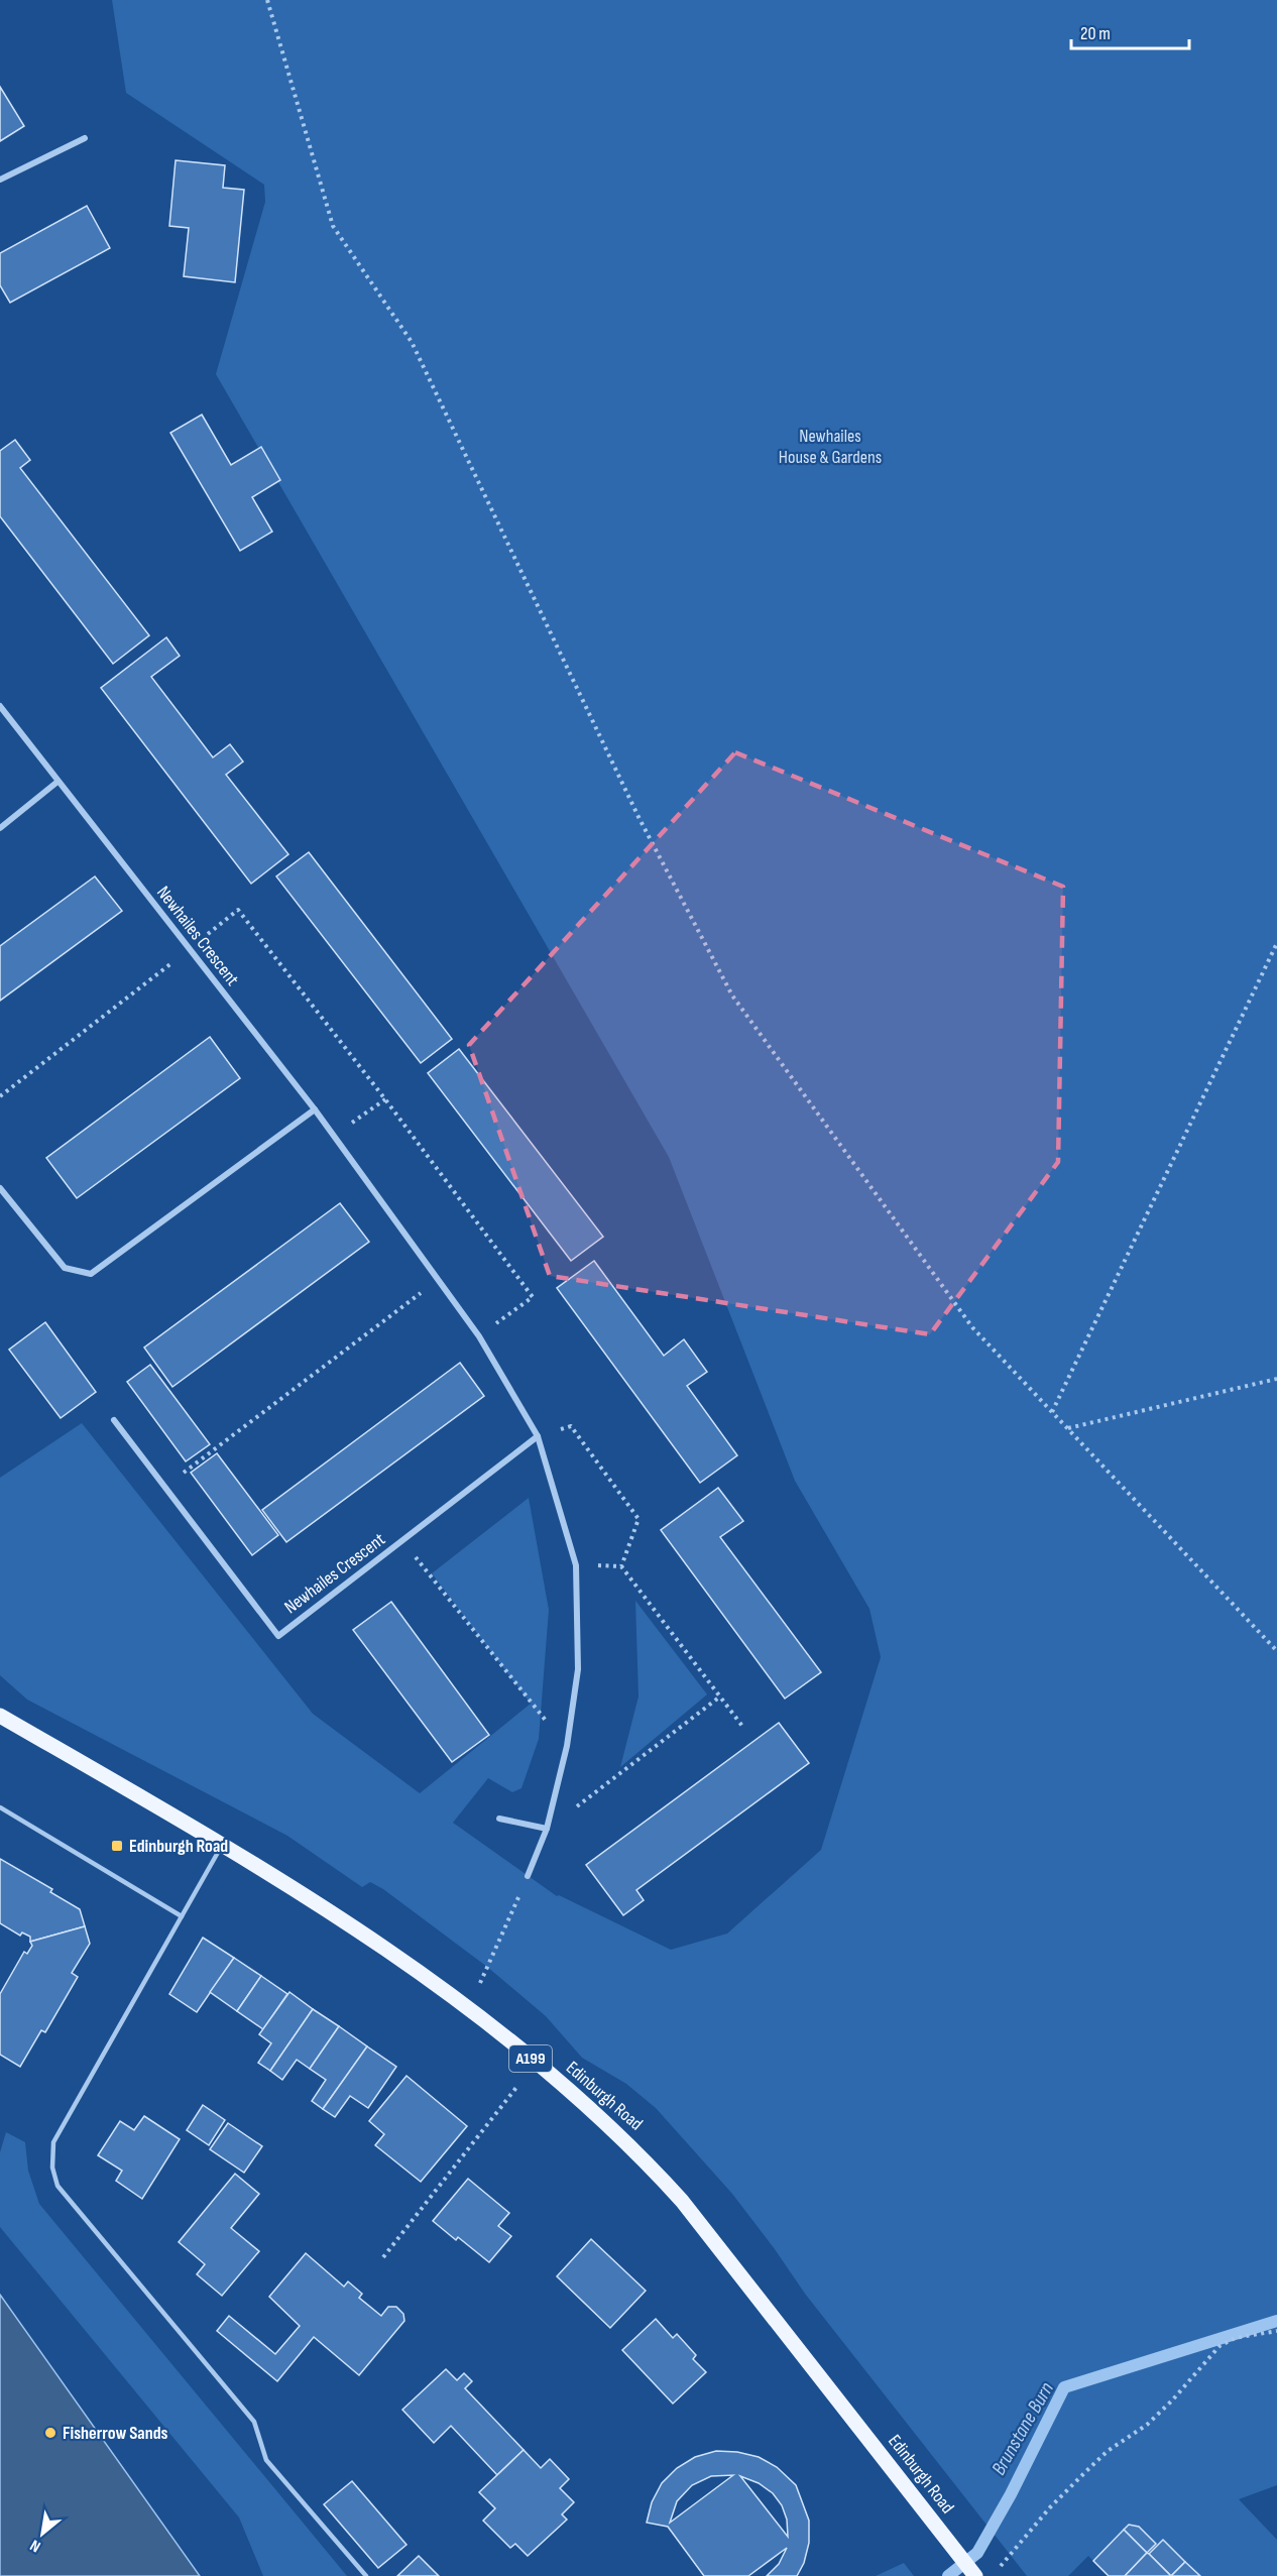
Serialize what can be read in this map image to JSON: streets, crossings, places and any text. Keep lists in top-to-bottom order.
{
  "streets": {
    "main road": ["A199", "Edinburgh Road"],
    "street": ["Newhailes Crescent"]
  },
  "water": ["Brunstane Burn"],
  "parks": ["Newhailes House & Gardens"],
  "places": {
    "transit": ["Edinburgh Road"],
    "other": ["Fisherrow Sands"]
  },
  "scale_bar": "20 m",
  "north": "bottom left"
}
